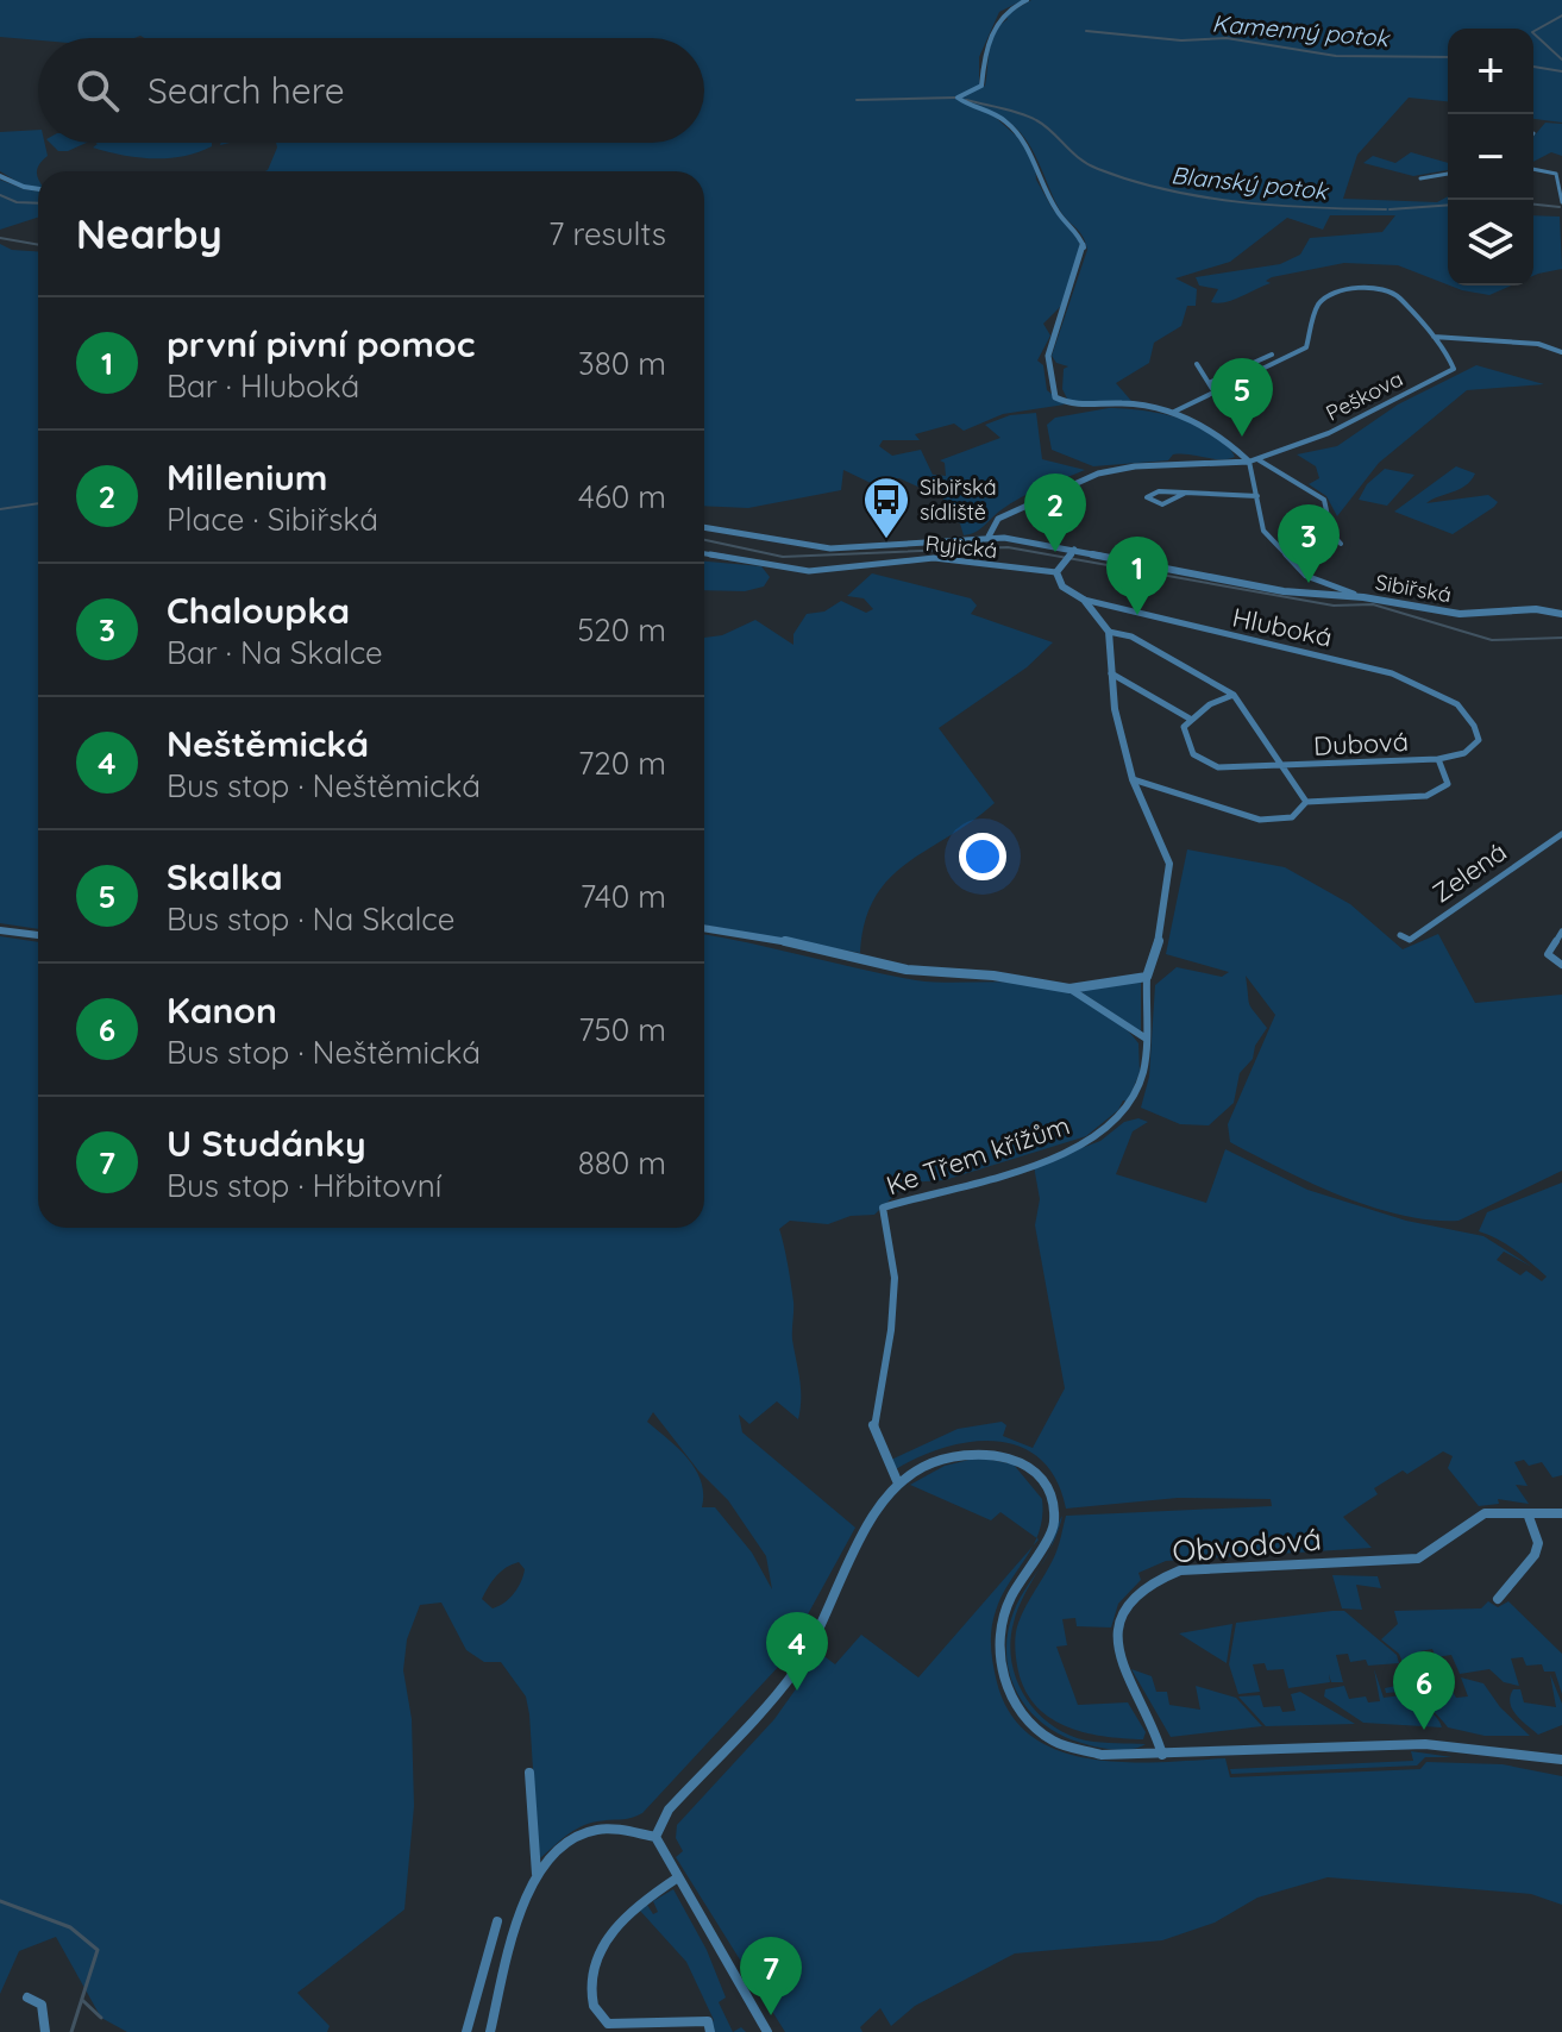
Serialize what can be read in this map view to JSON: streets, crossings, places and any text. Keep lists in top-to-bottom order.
{
  "streets": {
    "street": [
      "Peškova",
      "Ryjická",
      "Sibiřská",
      "Hluboká",
      "Dubová",
      "Zelená",
      "Ke Třem křížům",
      "Obvodová"
    ]
  },
  "crossings": [
    ["Hluboká", "Dubová"]
  ],
  "water": ["Kamenný potok", "Blanský potok"],
  "places": {
    "bus stop": ["Sibiřská sídliště"]
  },
  "page": {
    "map_buttons": ["+", "−"],
    "search": "Search here",
    "heading": ["Nearby", "7 results"],
    "list": [
      {
        "mark": "1",
        "name": "první pivní pomoc",
        "note": "Bar · Hluboká",
        "value": "380 m"
      },
      {
        "mark": "2",
        "name": "Millenium",
        "note": "Place · Sibiřská",
        "value": "460 m"
      },
      {
        "mark": "3",
        "name": "Chaloupka",
        "note": "Bar · Na Skalce",
        "value": "520 m"
      },
      {
        "mark": "4",
        "name": "Neštěmická",
        "note": "Bus stop · Neštěmická",
        "value": "720 m"
      },
      {
        "mark": "5",
        "name": "Skalka",
        "note": "Bus stop · Na Skalce",
        "value": "740 m"
      },
      {
        "mark": "6",
        "name": "Kanon",
        "note": "Bus stop · Neštěmická",
        "value": "750 m"
      },
      {
        "mark": "7",
        "name": "U Studánky",
        "note": "Bus stop · Hřbitovní",
        "value": "880 m"
      }
    ],
    "pins": [
      "5",
      "2",
      "3",
      "1",
      "4",
      "6",
      "7"
    ]
  }
}
